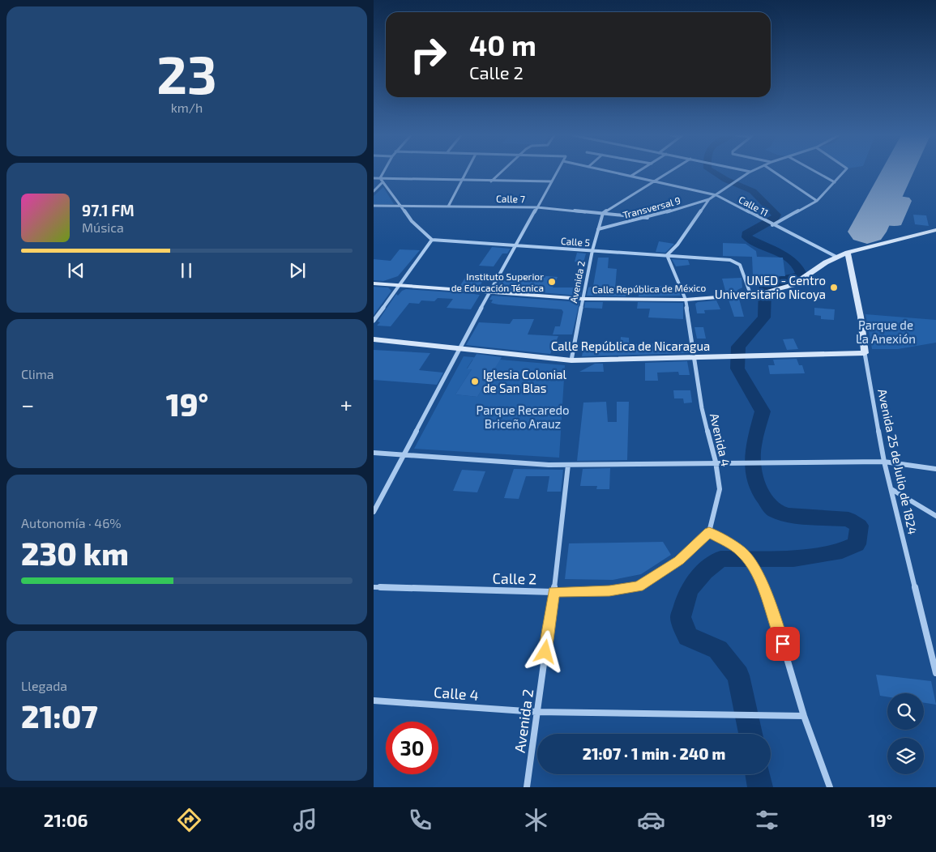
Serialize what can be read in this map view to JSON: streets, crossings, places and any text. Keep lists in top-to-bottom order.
{
  "streets": {
    "main road": ["Calle República de México", "Calle República de Nicaragua", "Avenida 25 de Julio de 1824"],
    "street": [
      "Calle 7",
      "Calle 11",
      "Transversal 9",
      "Calle 5",
      "Avenida 2",
      "Avenida 4",
      "Calle 2",
      "Calle 4"
    ]
  },
  "crossings": [
    ["Calle 7", "Transversal 9"],
    ["Calle 7", "Avenida 2"],
    ["Calle 11", "Calle República de México"],
    ["Transversal 9", "Avenida 2"],
    ["Calle 5", "Avenida 2"],
    ["Calle 5", "Calle República de México"],
    ["Calle 5", "Avenida 4"],
    ["Avenida 2", "Calle República de México"],
    ["Avenida 2", "Calle República de Nicaragua"],
    ["Avenida 2", "Calle 2"],
    ["Avenida 2", "Calle 4"],
    ["Calle República de México", "Avenida 4"],
    ["Calle República de México", "Avenida 25 de Julio de 1824"],
    ["Calle República de Nicaragua", "Avenida 4"],
    ["Calle República de Nicaragua", "Avenida 25 de Julio de 1824"],
    ["Avenida 4", "Calle 2"]
  ],
  "parks": ["Parque de La Anexión", "Parque Recaredo Briceño Arauz"],
  "places": ["Instituto Superior de Educación Técnica", "UNED - Centro Universitario Nicoya", "Iglesia Colonial de San Blas"],
  "page": {
    "tile": [
      ["23", "km/h"],
      "Clima",
      ["Autonomía · 46%", "230 km"],
      ["Llegada", "21:07"]
    ],
    "turn": ["40 m", "Calle 2"],
    "song": ["97.1 FM", "Música"],
    "heat": ["−", "19°", "+"],
    "limit": "30",
    "trip": "21:07 · 1 min · 240 m",
    "tabs": ["21:06", "19°"]
  }
}
